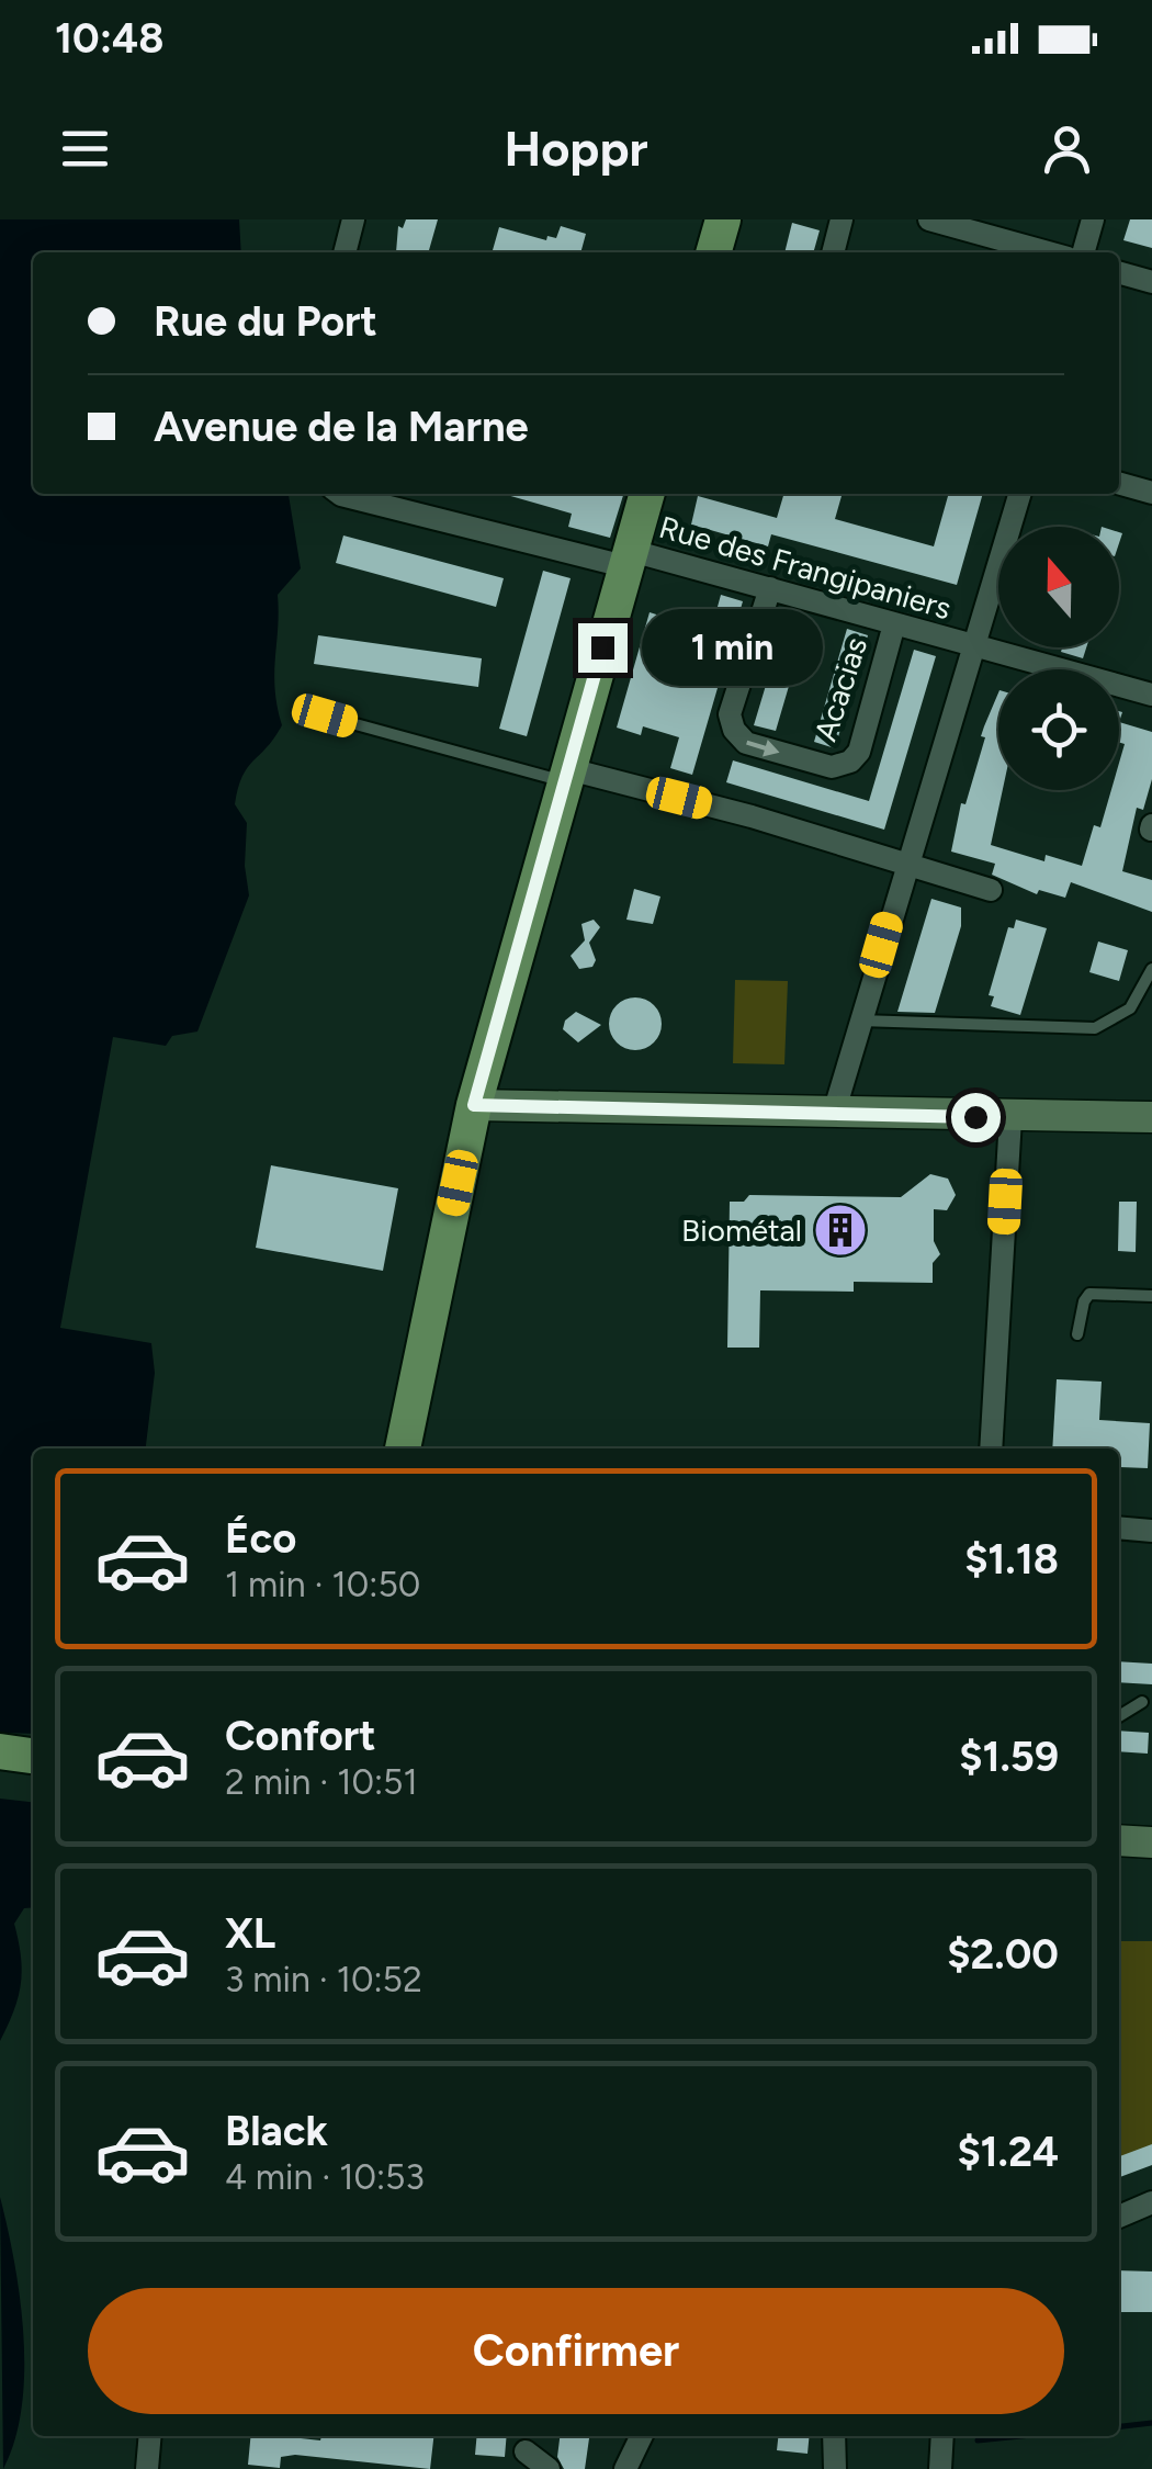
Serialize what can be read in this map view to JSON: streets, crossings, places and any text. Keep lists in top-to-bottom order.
{
  "streets": {
    "street": ["Rue des Frangipaniers", "Acacias"]
  },
  "crossings": [
    ["Rue des Frangipaniers", "Acacias"]
  ],
  "places": {
    "building": ["Biométal"]
  },
  "north": "top",
  "page": {
    "status": "10:48",
    "header": "Hoppr",
    "banner": ["Rue du Port", "Avenue de la Marne"],
    "bubble": "1 min",
    "list": [
      {
        "name": "Éco",
        "note": "1 min · 10:50",
        "value": "$1.18"
      },
      {
        "name": "Confort",
        "note": "2 min · 10:51",
        "value": "$1.59"
      },
      {
        "name": "XL",
        "note": "3 min · 10:52",
        "value": "$2.00"
      },
      {
        "name": "Black",
        "note": "4 min · 10:53",
        "value": "$1.24"
      }
    ],
    "buttons": "Confirmer"
  }
}
